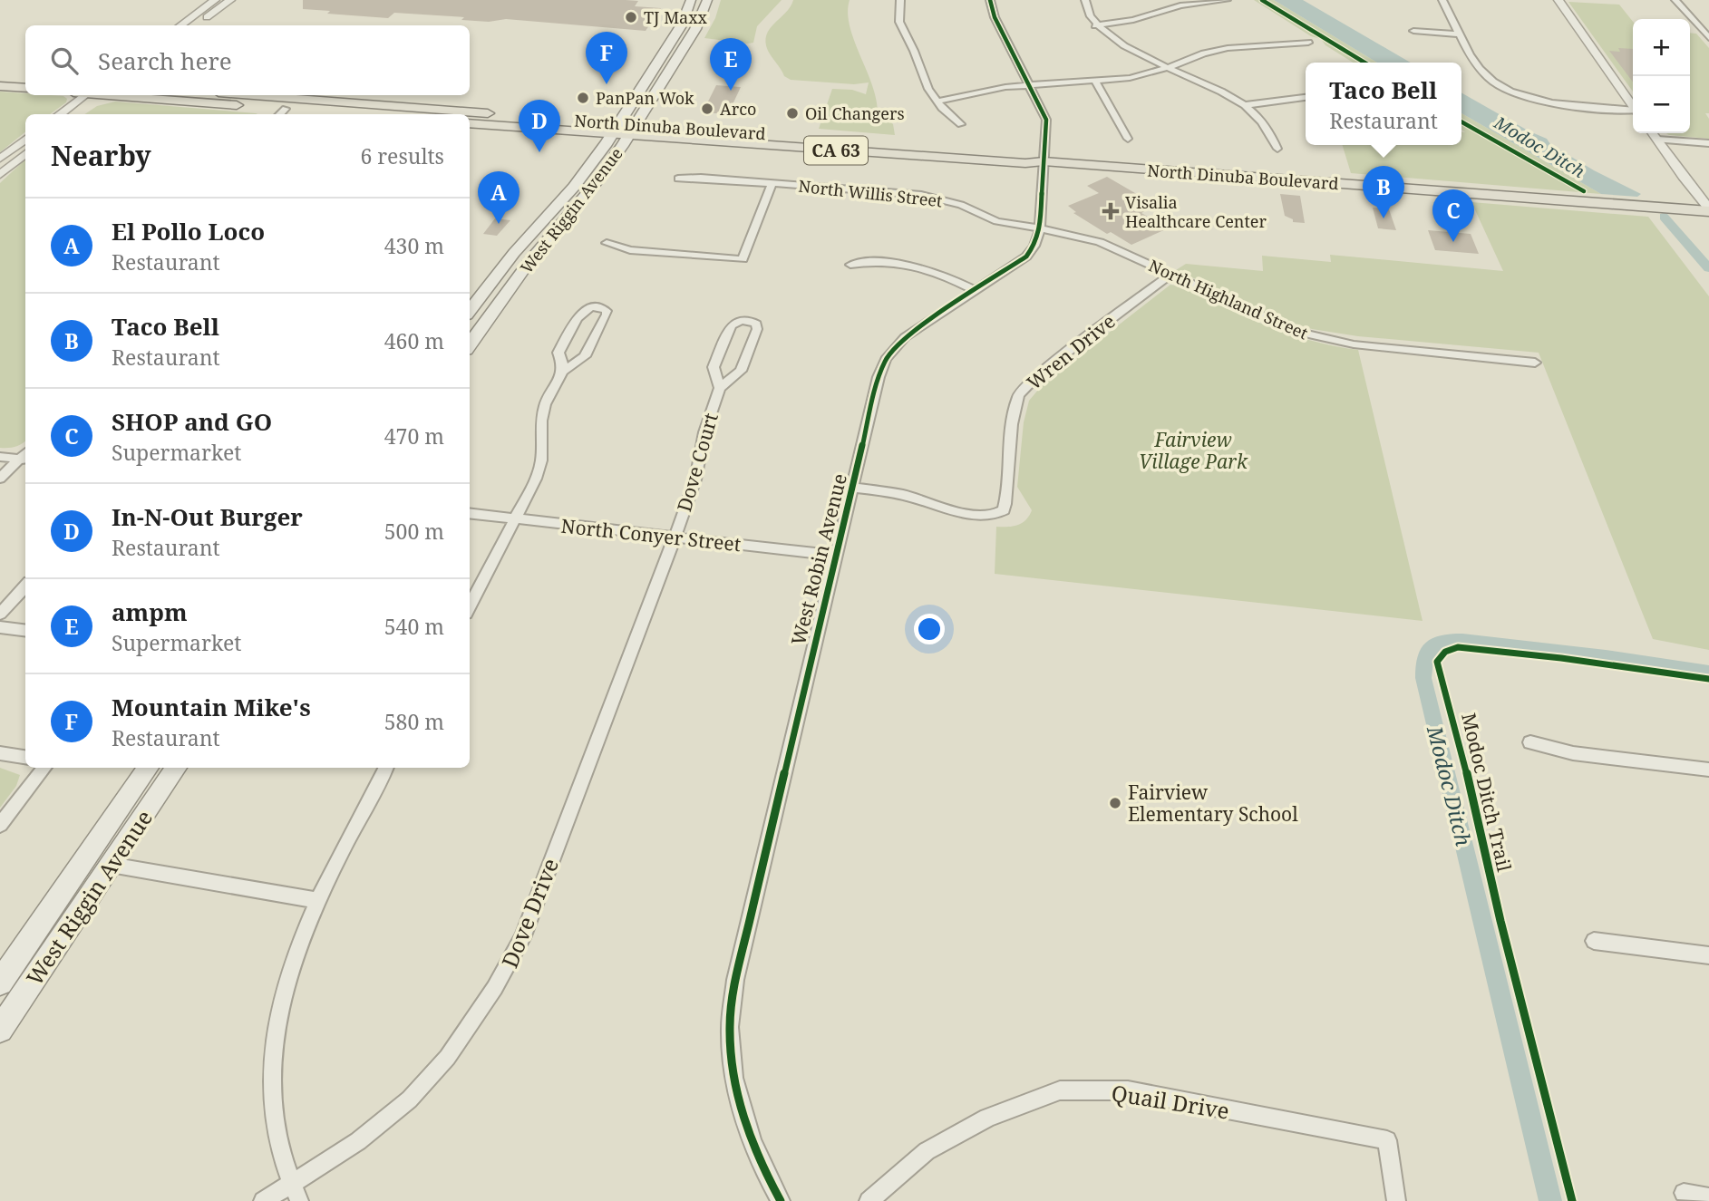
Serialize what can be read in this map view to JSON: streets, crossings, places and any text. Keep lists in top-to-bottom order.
{
  "streets": {
    "main road": ["North Dinuba Boulevard", "CA 63", "West Riggin Avenue"],
    "street": [
      "North Willis Street",
      "North Highland Street",
      "Wren Drive",
      "Dove Court",
      "North Conyer Street",
      "West Robin Avenue",
      "Dove Drive",
      "Quail Drive"
    ],
    "cycle path": ["Modoc Ditch Trail"]
  },
  "crossings": [
    ["North Dinuba Boulevard", "West Riggin Avenue"],
    ["North Dinuba Boulevard", "West Robin Avenue"],
    ["North Willis Street", "North Highland Street"],
    ["North Willis Street", "West Robin Avenue"],
    ["North Highland Street", "Wren Drive"],
    ["North Highland Street", "West Robin Avenue"],
    ["Wren Drive", "West Robin Avenue"],
    ["Dove Court", "North Conyer Street"],
    ["Dove Court", "Dove Drive"],
    ["North Conyer Street", "West Robin Avenue"],
    ["North Conyer Street", "Dove Drive"]
  ],
  "water": ["Modoc Ditch"],
  "parks": ["Fairview Village Park"],
  "places": {
    "other": [
      "TJ Maxx",
      "PanPan Wok",
      "Arco",
      "Oil Changers",
      "Fairview Elementary School"
    ],
    "health": ["Visalia Healthcare Center"]
  },
  "page": {
    "map_buttons": ["+", "−"],
    "search": "Search here",
    "pins": [
      "F",
      "E",
      "D",
      "B",
      "A",
      "C"
    ],
    "popup": ["Taco Bell", "Restaurant"],
    "heading": ["Nearby", "6 results"],
    "list": [
      {
        "mark": "A",
        "name": "El Pollo Loco",
        "note": "Restaurant",
        "value": "430 m"
      },
      {
        "mark": "B",
        "name": "Taco Bell",
        "note": "Restaurant",
        "value": "460 m"
      },
      {
        "mark": "C",
        "name": "SHOP and GO",
        "note": "Supermarket",
        "value": "470 m"
      },
      {
        "mark": "D",
        "name": "In-N-Out Burger",
        "note": "Restaurant",
        "value": "500 m"
      },
      {
        "mark": "E",
        "name": "ampm",
        "note": "Supermarket",
        "value": "540 m"
      },
      {
        "mark": "F",
        "name": "Mountain Mike's",
        "note": "Restaurant",
        "value": "580 m"
      }
    ]
  }
}
